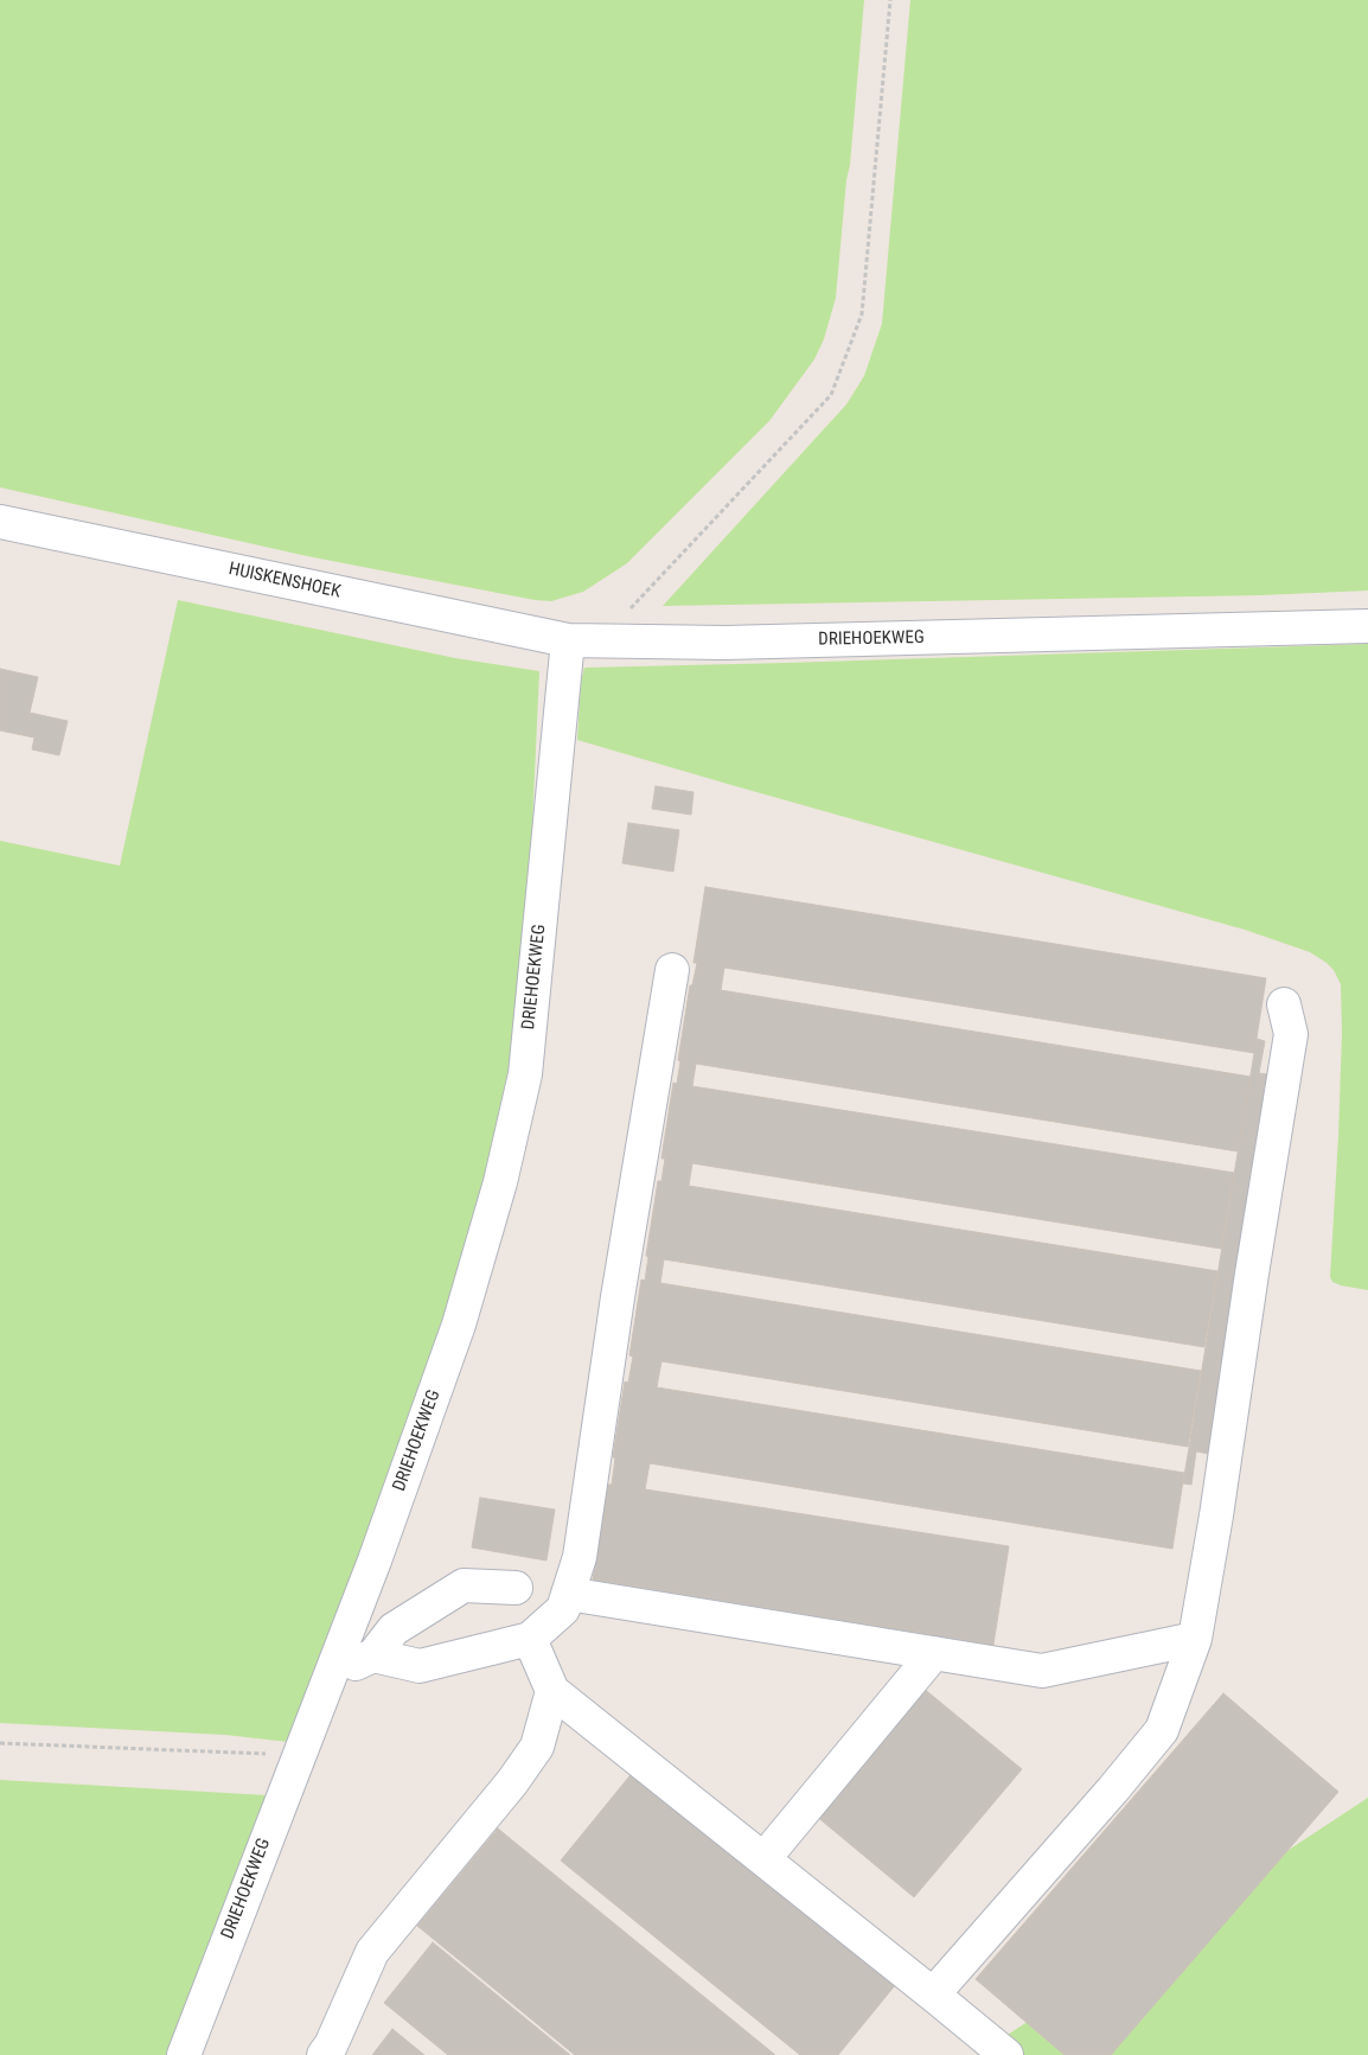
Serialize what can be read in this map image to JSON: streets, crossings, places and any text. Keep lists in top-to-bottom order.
{
  "streets": {
    "street": ["HUISKENSHOEK", "DRIEHOEKWEG"]
  },
  "crossings": [
    ["HUISKENSHOEK", "DRIEHOEKWEG"]
  ]
}
